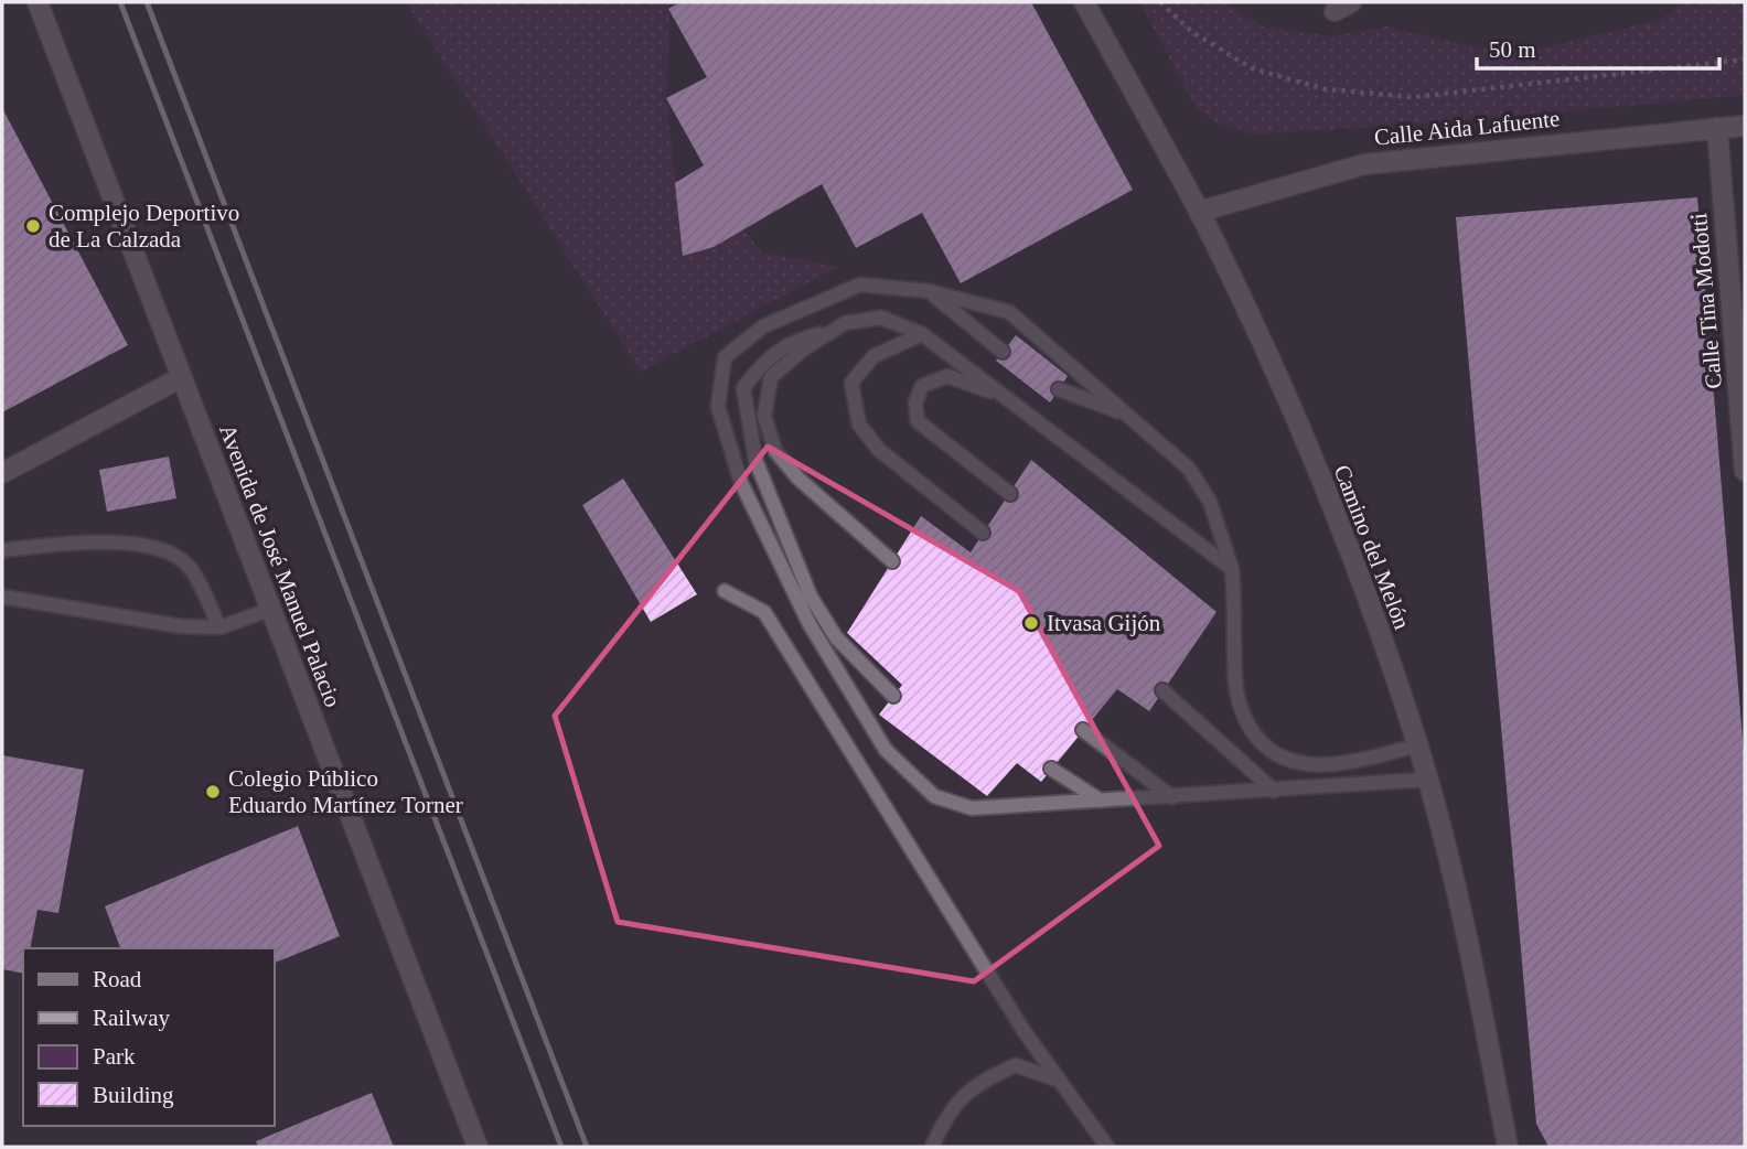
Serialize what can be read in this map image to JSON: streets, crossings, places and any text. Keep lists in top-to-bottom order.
{
  "streets": {
    "street": [
      "Calle Aida Lafuente",
      "Calle Tina Modotti",
      "Camino del Melón",
      "Avenida de José Manuel Palacio"
    ]
  },
  "crossings": [
    ["Calle Aida Lafuente", "Calle Tina Modotti"],
    ["Calle Aida Lafuente", "Camino del Melón"]
  ],
  "places": ["Complejo Deportivo de La Calzada", "Itvasa Gijón", "Colegio Público Eduardo Martínez Torner"],
  "legend": [
    "Road",
    "Railway",
    "Park",
    "Building"
  ],
  "scale_bar": "50 m"
}
